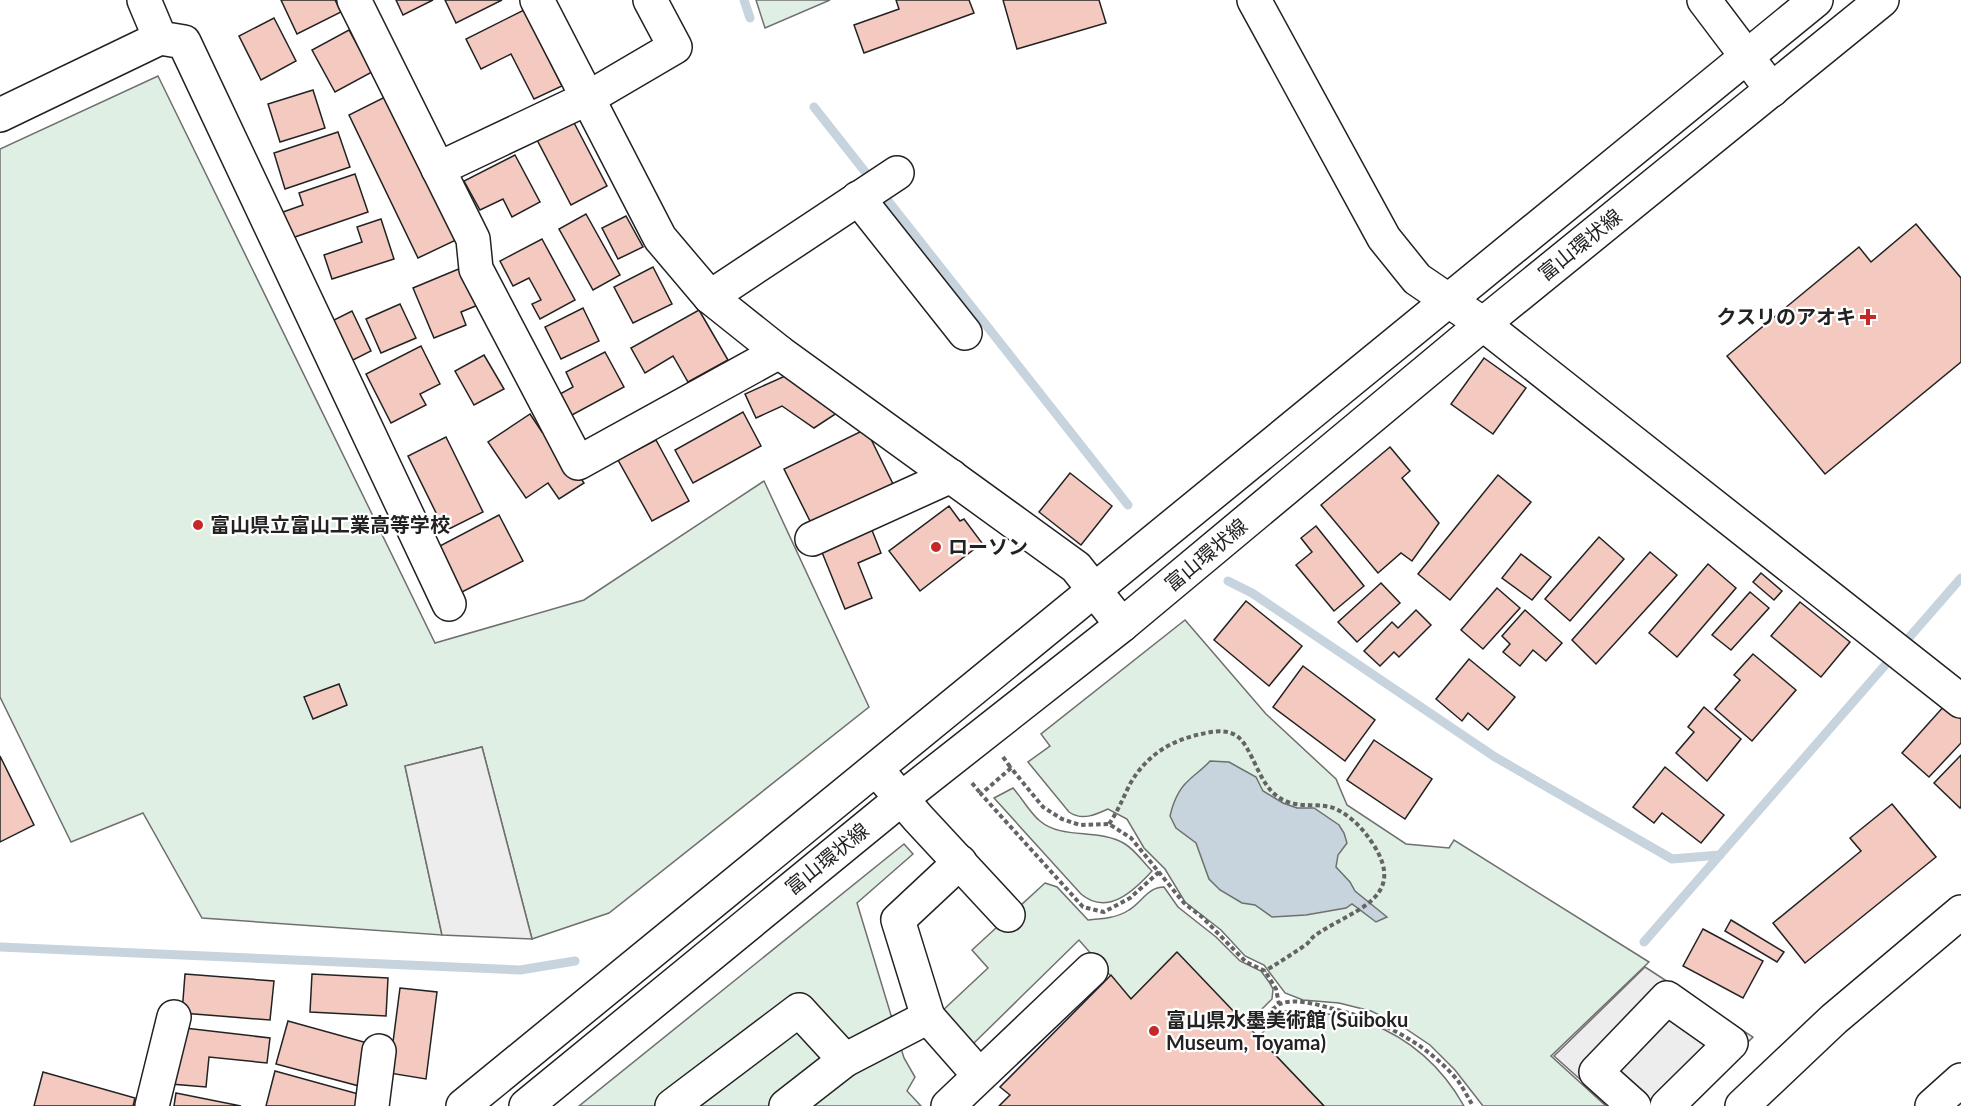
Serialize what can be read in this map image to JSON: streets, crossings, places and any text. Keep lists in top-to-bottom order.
{
  "streets": {
    "street": ["富山環状線"]
  },
  "places": {
    "health": ["クスリのアオキ"],
    "other": ["富山県立富山工業高等学校", "ローソン", "富山県水墨美術館 (Suiboku Museum, Toyama)"]
  }
}
